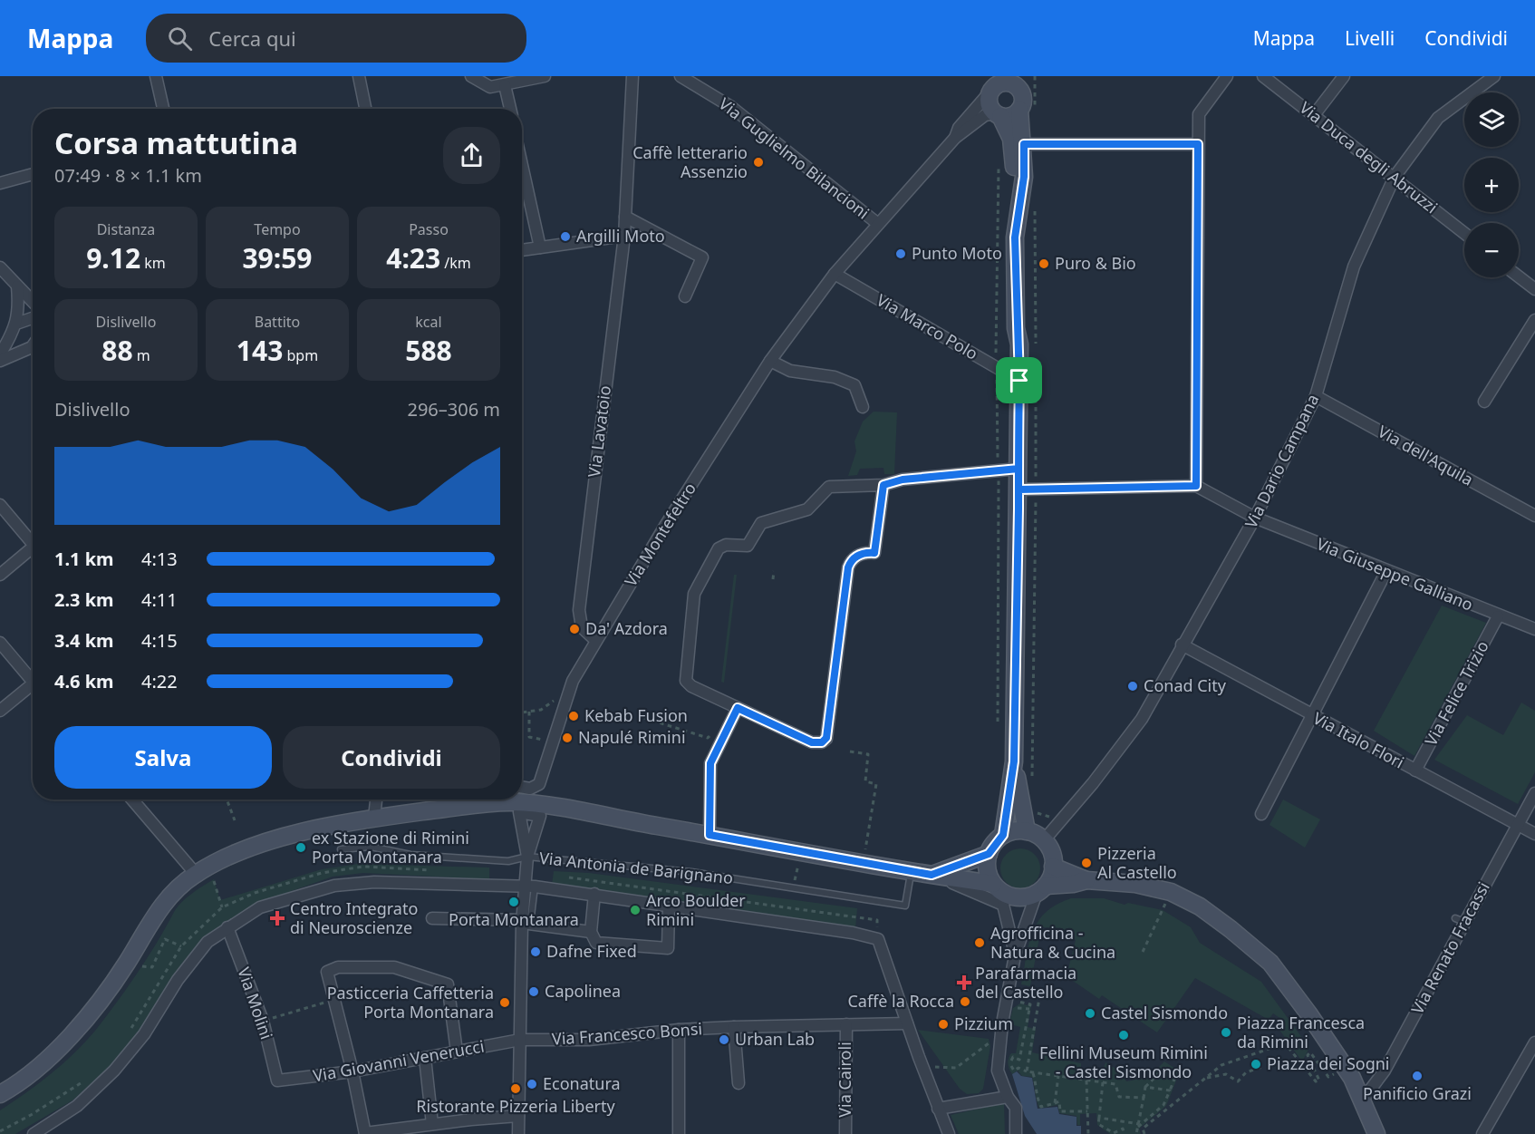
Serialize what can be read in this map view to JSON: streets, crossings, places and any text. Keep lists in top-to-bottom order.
{
  "streets": {
    "street": [
      "Via Duca degli Abruzzi",
      "Via Guglielmo Bilancioni",
      "Via Marco Polo",
      "Via Lavatoio",
      "Via dell'Aquila",
      "Via Dario Campana",
      "Via Montefeltro",
      "Via Giuseppe Galliano",
      "Via Felice Trizio",
      "Via Italo Flori",
      "Via Renato Fracassi",
      "Via Molini",
      "Via Francesco Bonsi",
      "Via Giovanni Venerucci",
      "Via Cairoli"
    ],
    "lane": ["Via Antonia de Barignano"]
  },
  "crossings": [
    ["Via Duca degli Abruzzi", "Via Dario Campana"],
    ["Via Guglielmo Bilancioni", "Via Montefeltro"],
    ["Via Marco Polo", "Via Montefeltro"],
    ["Via Lavatoio", "Via Montefeltro"],
    ["Via dell'Aquila", "Via Dario Campana"],
    ["Via Dario Campana", "Via Giuseppe Galliano"],
    ["Via Dario Campana", "Via Italo Flori"],
    ["Via Giuseppe Galliano", "Via Felice Trizio"],
    ["Via Felice Trizio", "Via Italo Flori"],
    ["Via Italo Flori", "Via Renato Fracassi"],
    ["Via Molini", "Via Giovanni Venerucci"],
    ["Via Francesco Bonsi", "Via Giovanni Venerucci"],
    ["Via Francesco Bonsi", "Via Cairoli"]
  ],
  "places": {
    "other": [
      "Caffè letterario Assenzio",
      "Argilli Moto",
      "Punto Moto",
      "Puro & Bio",
      "Da' Azdora",
      "Conad City",
      "Kebab Fusion",
      "Napulé Rimini",
      "ex Stazione di Rimini Porta Montanara",
      "Pizzeria Al Castello",
      "Porta Montanara",
      "Arco Boulder Rimini",
      "Agrofficina - Natura & Cucina",
      "Dafne Fixed",
      "Capolinea",
      "Caffè la Rocca",
      "Pasticceria Caffetteria Porta Montanara",
      "Castel Sismondo",
      "Pizzium",
      "Piazza Francesca da Rimini",
      "Fellini Museum Rimini - Castel Sismondo",
      "Urban Lab",
      "Piazza dei Sogni",
      "Panificio Grazi",
      "Econatura",
      "Ristorante Pizzeria Liberty"
    ],
    "health": ["Centro Integrato di Neuroscienze", "Parafarmacia del Castello"]
  },
  "page": {
    "header": "Mappa",
    "search": "Cerca qui",
    "nav": ["Mappa", "Livelli", "Condividi"],
    "map_buttons": ["+", "−"],
    "heading": ["Corsa mattutina", "07:49 · 8 × 1.1 km"],
    "stats": [
      ["Distanza", "9.12 km"],
      ["Tempo", "39:59"],
      ["Passo", "4:23 /km"],
      ["Dislivello", "88 m"],
      ["Battito", "143 bpm"],
      ["kcal", "588"]
    ],
    "chart": ["Dislivello", "296–306 m"],
    "list": [
      {
        "name": "1.1 km",
        "note": "4:13"
      },
      {
        "name": "2.3 km",
        "note": "4:11"
      },
      {
        "name": "3.4 km",
        "note": "4:15"
      },
      {
        "name": "4.6 km",
        "note": "4:22"
      }
    ],
    "buttons": ["Salva", "Condividi"]
  }
}
